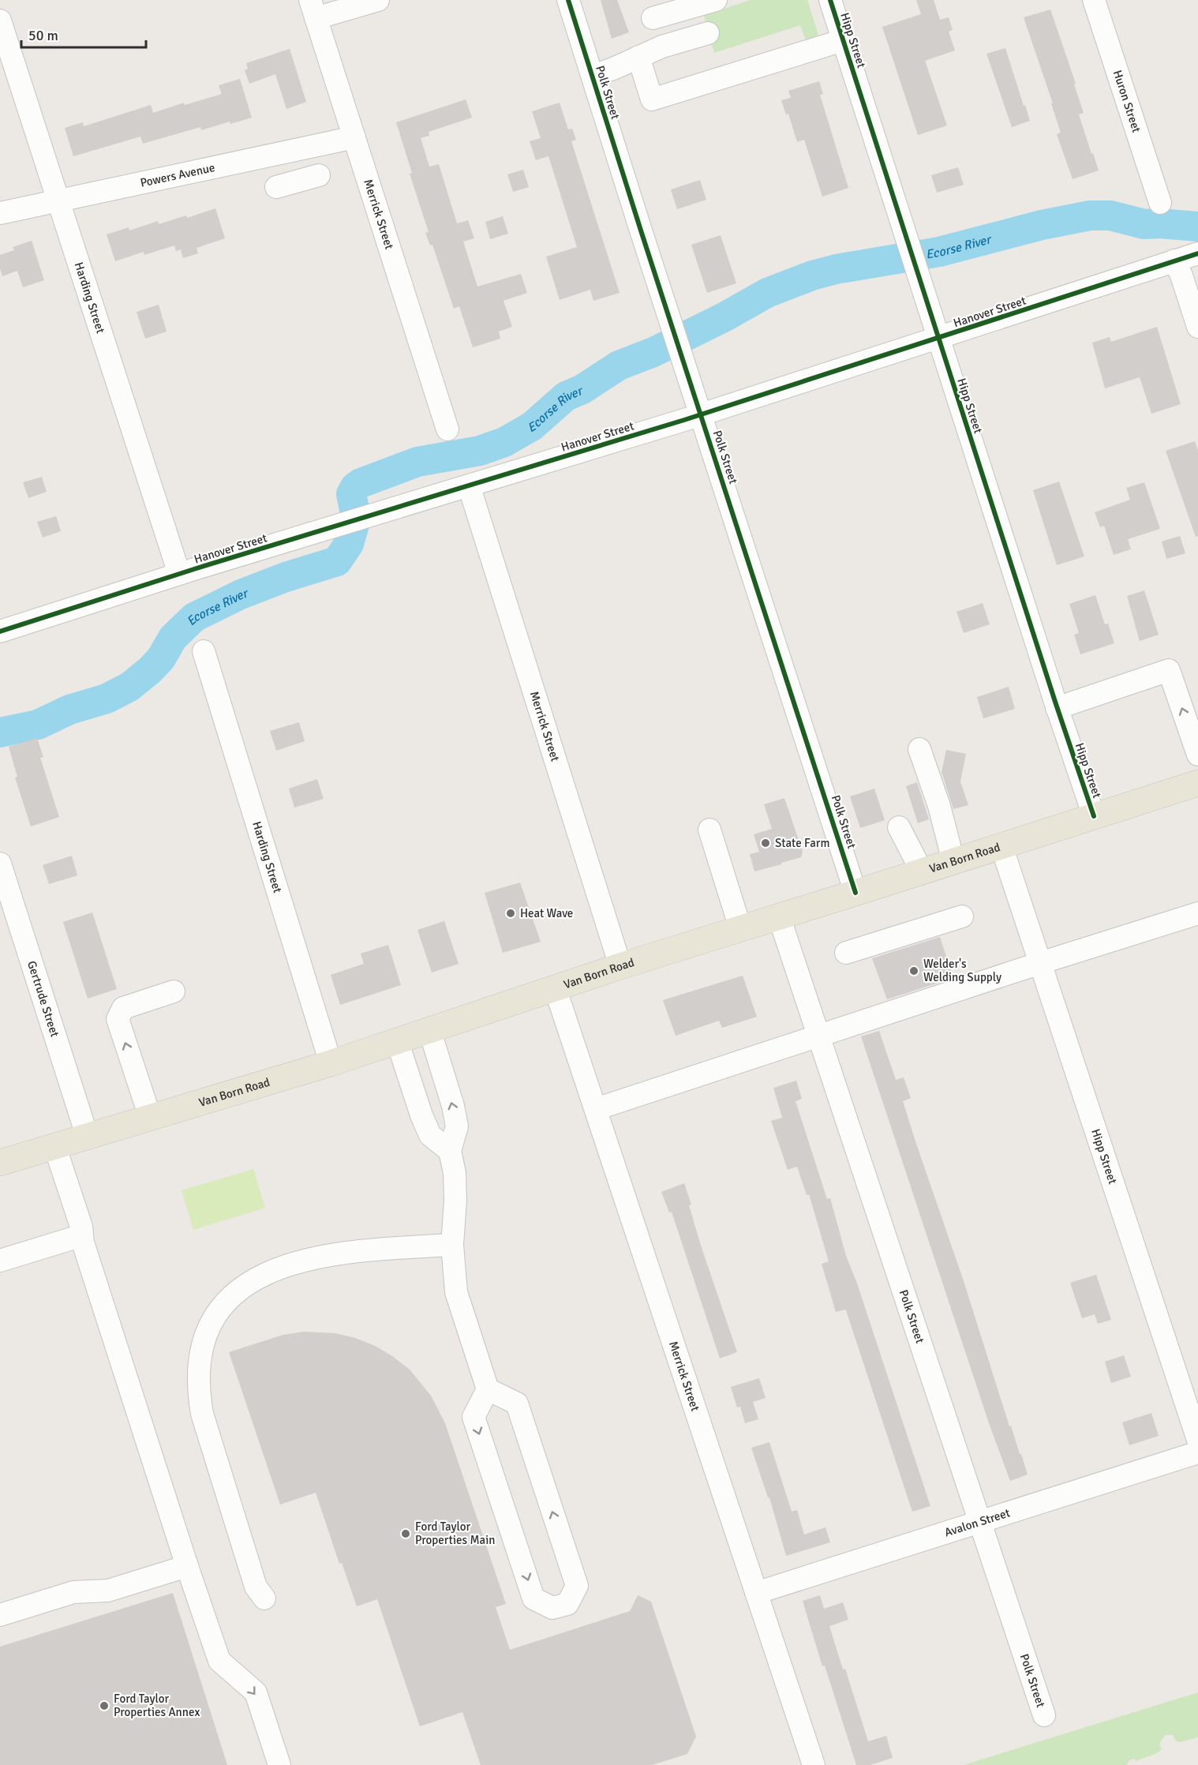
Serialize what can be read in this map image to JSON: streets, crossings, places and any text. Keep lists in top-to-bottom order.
{
  "streets": {
    "main road": ["Van Born Road"],
    "street": [
      "Hipp Street",
      "Polk Street",
      "Huron Street",
      "Powers Avenue",
      "Merrick Street",
      "Harding Street",
      "Hanover Street",
      "Gertrude Street",
      "Avalon Street"
    ]
  },
  "crossings": [
    ["Hipp Street", "Hanover Street"],
    ["Hipp Street", "Van Born Road"],
    ["Polk Street", "Hanover Street"],
    ["Polk Street", "Van Born Road"],
    ["Polk Street", "Avalon Street"],
    ["Powers Avenue", "Merrick Street"],
    ["Powers Avenue", "Harding Street"],
    ["Merrick Street", "Hanover Street"],
    ["Merrick Street", "Van Born Road"],
    ["Merrick Street", "Avalon Street"],
    ["Harding Street", "Hanover Street"],
    ["Harding Street", "Van Born Road"],
    ["Van Born Road", "Gertrude Street"]
  ],
  "water": ["Ecorse River"],
  "places": [
    "State Farm",
    "Heat Wave",
    "Welder's Welding Supply",
    "Ford Taylor Properties Main",
    "Ford Taylor Properties Annex"
  ],
  "scale_bar": "50 m"
}
